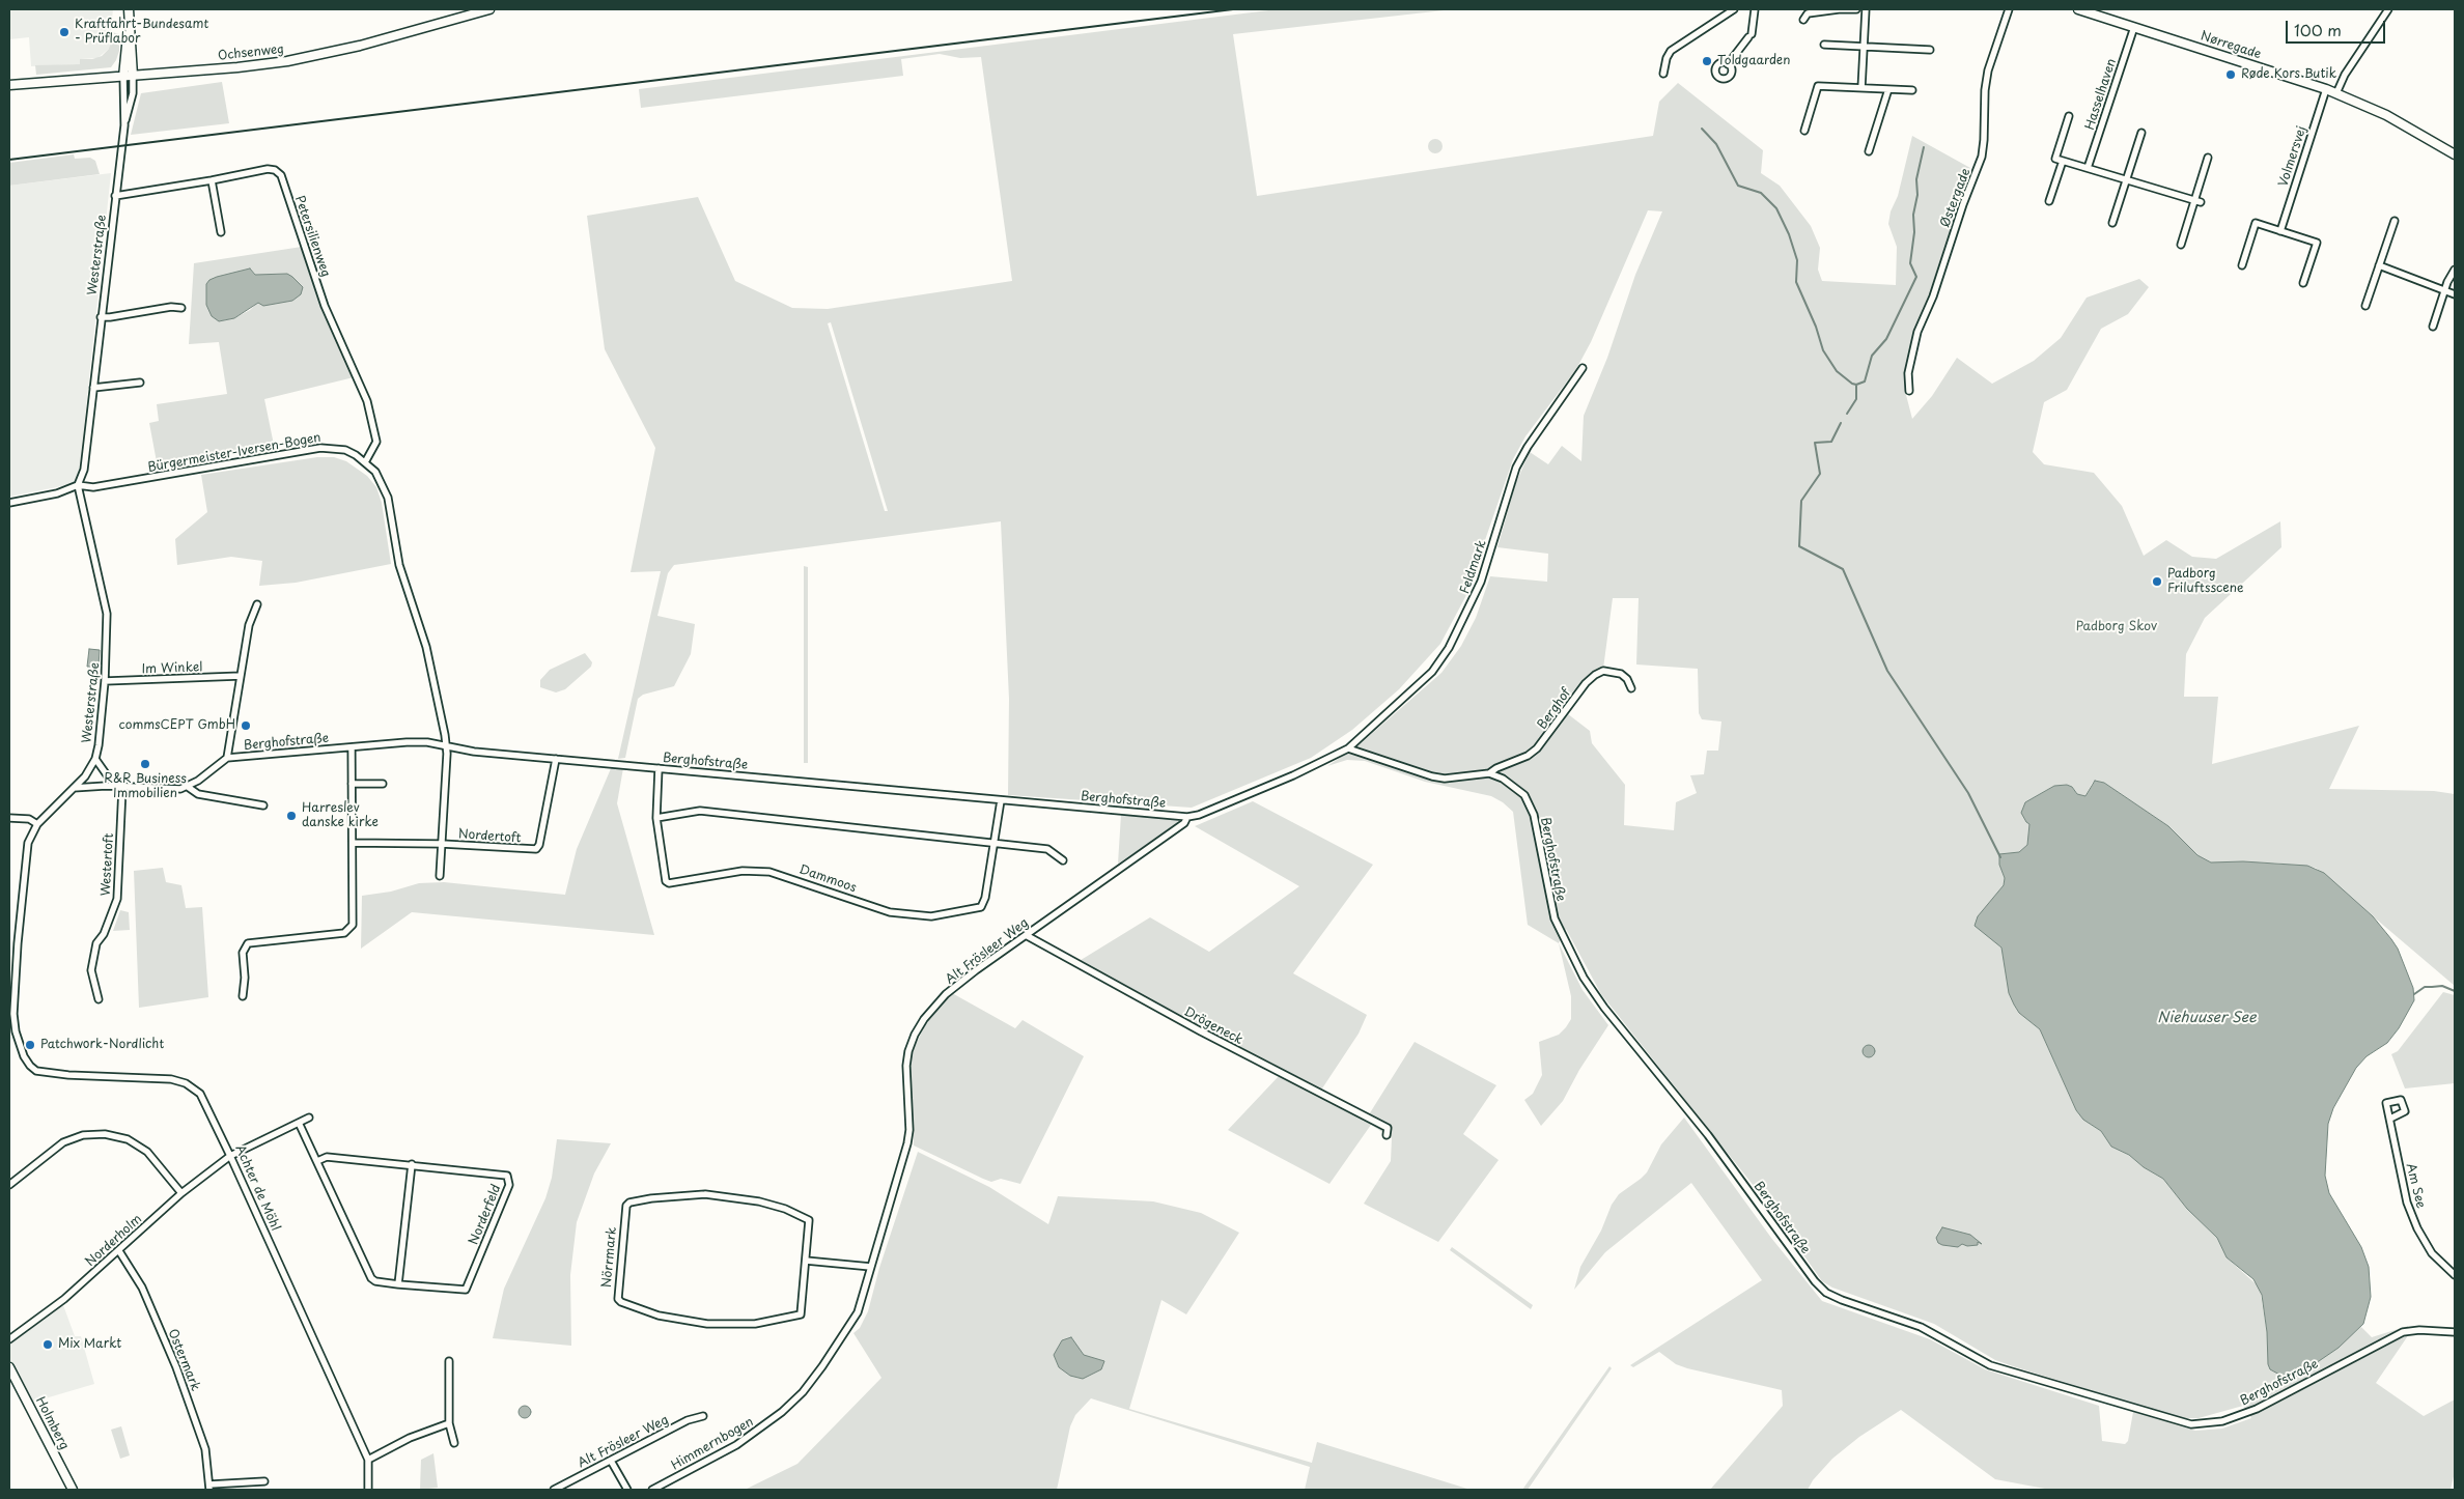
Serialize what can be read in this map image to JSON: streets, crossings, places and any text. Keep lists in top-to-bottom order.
{
  "streets": {
    "main road": ["Nørregade", "Ochsenweg", "Holmberg"],
    "street": [
      "Hasselhaven",
      "Volmersvej",
      "Østergade",
      "Petersilienweg",
      "Westerstraße",
      "Bürgermeister-Iversen-Bogen",
      "Feldmark",
      "Im Winkel",
      "Berghof",
      "Berghofstraße",
      "Nordertoft",
      "Westertoft",
      "Dammoos",
      "Alt Frösleer Weg",
      "Drögeneck",
      "Am See",
      "Achter de Möhl",
      "Norderfeld",
      "Norderholm",
      "Nörrmark",
      "Ostermark",
      "Himmernbogen"
    ]
  },
  "crossings": [
    ["Nørregade", "Hasselhaven"],
    ["Nørregade", "Volmersvej"],
    ["Ochsenweg", "Westerstraße"],
    ["Petersilienweg", "Westerstraße"],
    ["Petersilienweg", "Bürgermeister-Iversen-Bogen"],
    ["Westerstraße", "Bürgermeister-Iversen-Bogen"],
    ["Westerstraße", "Im Winkel"],
    ["Westerstraße", "Achter de Möhl"],
    ["Bürgermeister-Iversen-Bogen", "Berghofstraße"],
    ["Bürgermeister-Iversen-Bogen", "Nordertoft"],
    ["Feldmark", "Berghofstraße"],
    ["Berghof", "Berghofstraße"],
    ["Berghofstraße", "Nordertoft"],
    ["Berghofstraße", "Dammoos"],
    ["Berghofstraße", "Alt Frösleer Weg"],
    ["Alt Frösleer Weg", "Drögeneck"],
    ["Alt Frösleer Weg", "Himmernbogen"],
    ["Achter de Möhl", "Norderholm"],
    ["Norderholm", "Ostermark"]
  ],
  "water": ["Niehuuser See"],
  "parks": ["Padborg Skov"],
  "places": [
    "Kraftfahrt-Bundesamt - Prüflabor",
    "Toldgaarden",
    "Røde Kors Butik",
    "Padborg Friluftsscene",
    "commsCEPT GmbH",
    "R&R Business Immobilien",
    "Harreslev danske kirke",
    "Patchwork-Nordlicht",
    "Mix Markt"
  ],
  "scale_bar": "100 m"
}
